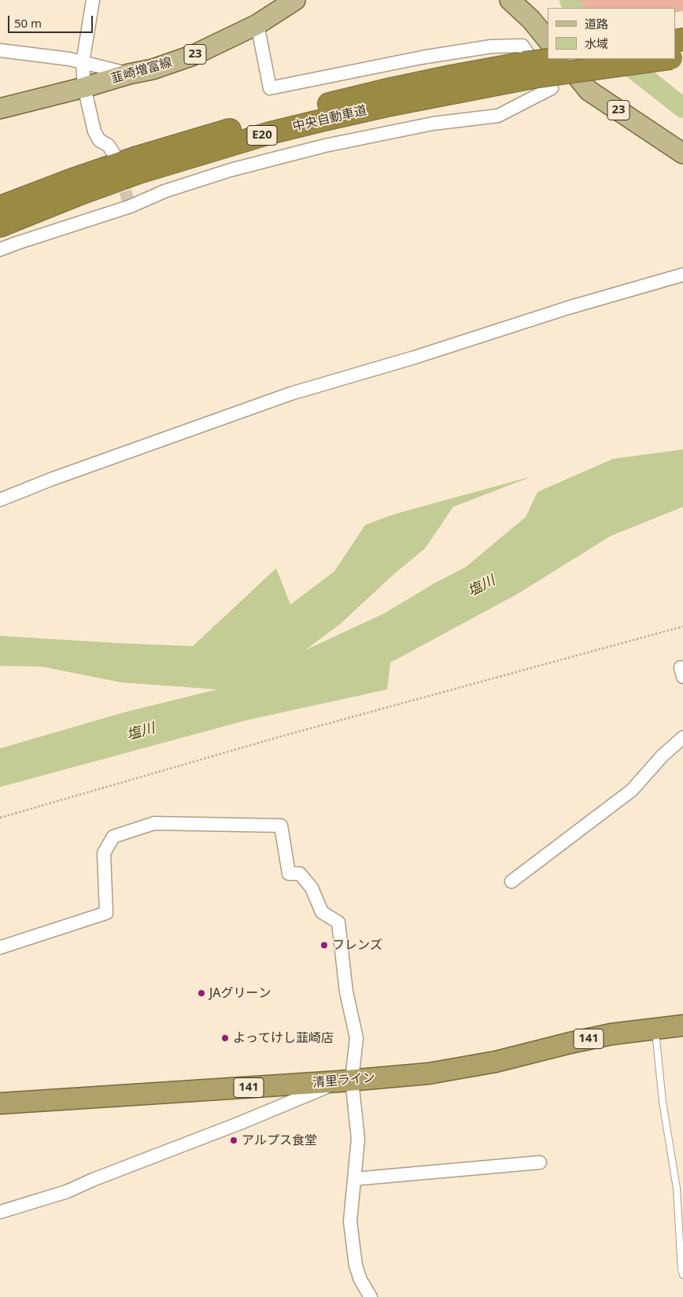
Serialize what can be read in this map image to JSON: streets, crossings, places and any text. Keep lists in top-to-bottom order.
{
  "streets": {
    "highway": [
      "中央自動車道",
      "E20",
      "141",
      "清里ライン"
    ],
    "main road": ["23", "韮崎増富線"]
  },
  "water": ["塩川"],
  "places": [
    "フレンズ",
    "JAグリーン",
    "よってけし韮崎店",
    "アルプス食堂"
  ],
  "legend": ["道路", "水域"],
  "scale_bar": "50 m"
}
